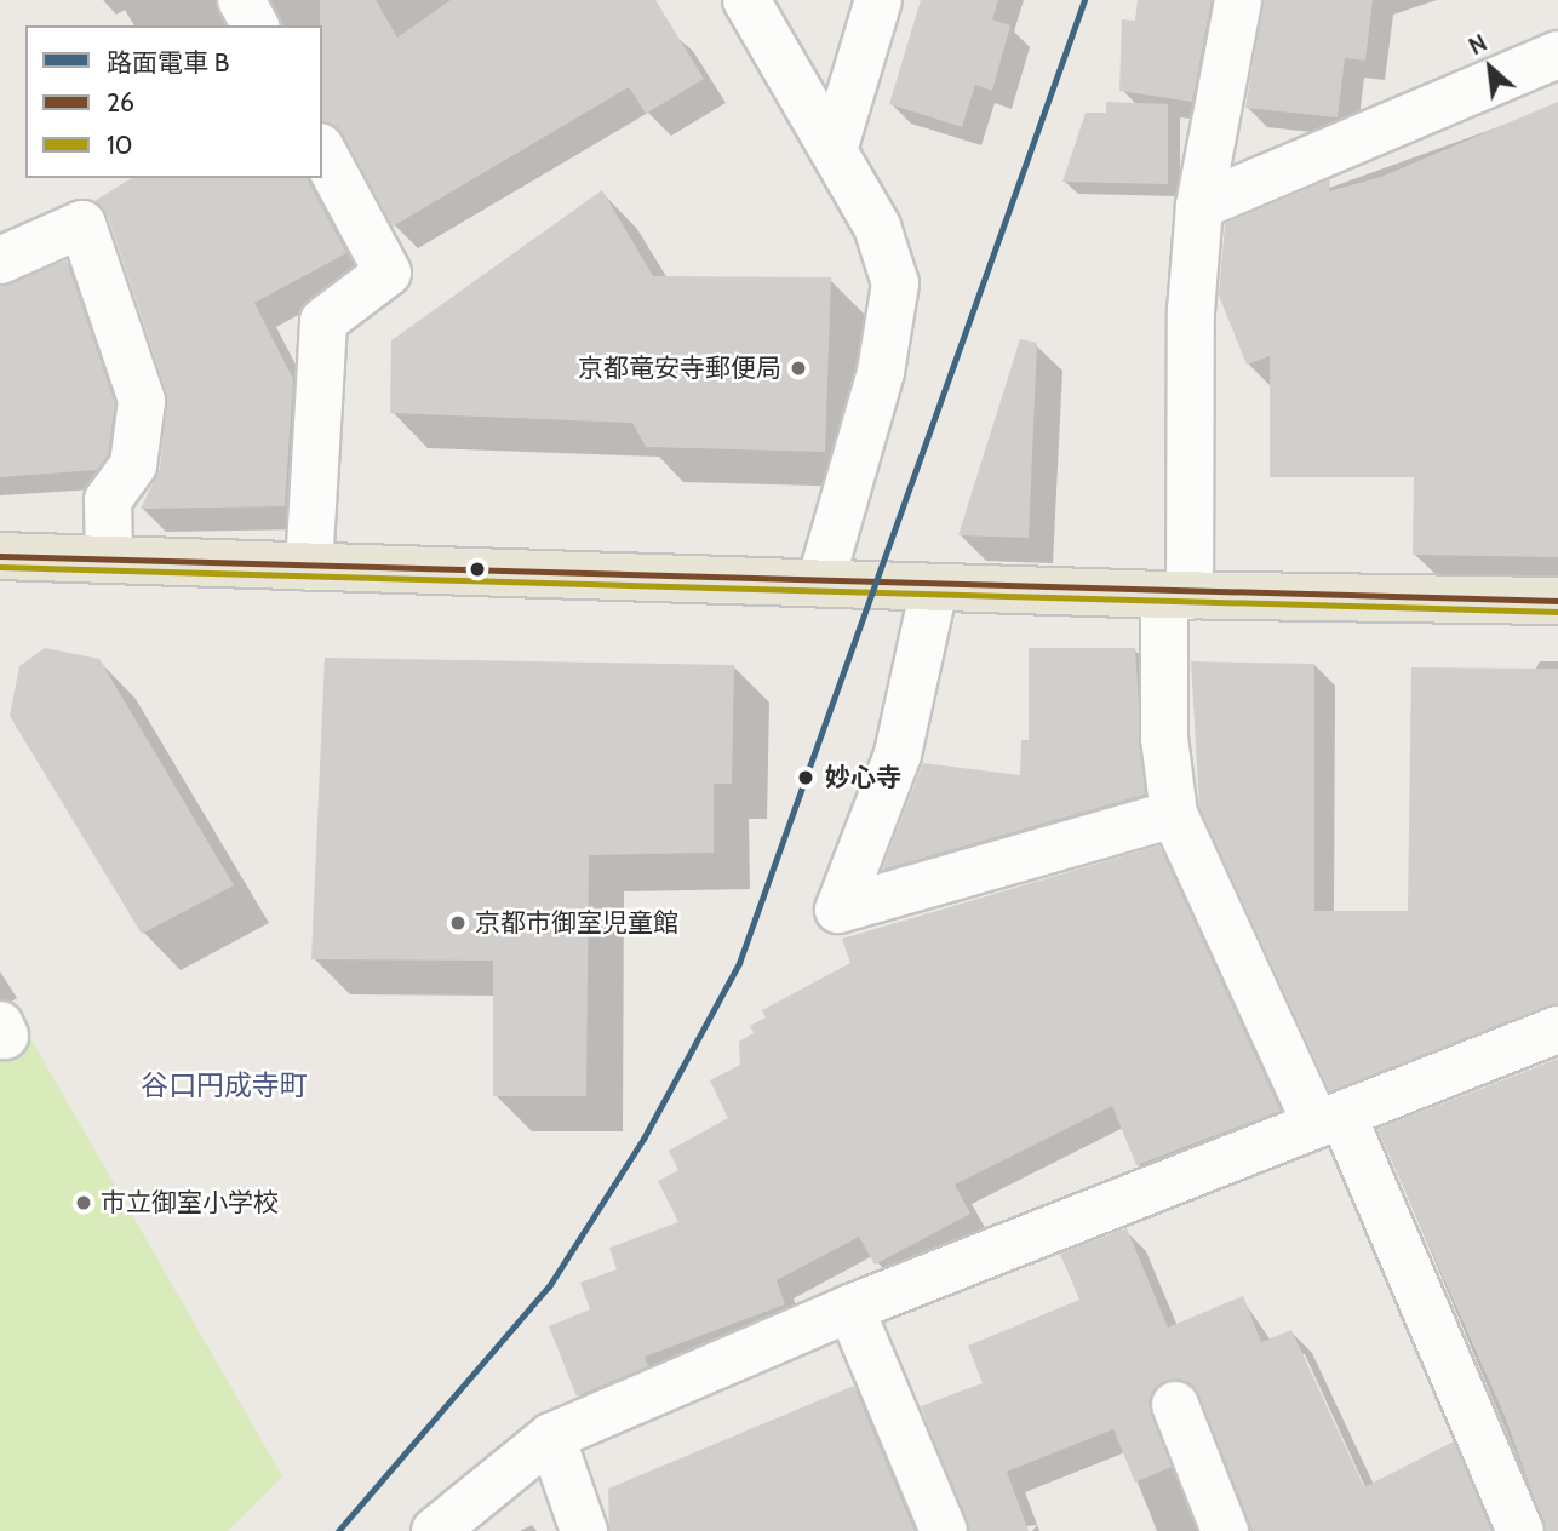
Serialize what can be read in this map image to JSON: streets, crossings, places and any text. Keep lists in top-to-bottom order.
{
  "districts": ["谷口円成寺町"],
  "places": [
    "京都竜安寺郵便局",
    "妙心寺",
    "京都市御室児童館",
    "市立御室小学校"
  ],
  "lines": ["tram line B", "transit line 26", "transit line 10"],
  "legend": ["路面電車 B", "26", "10"],
  "north": "top left"
}
